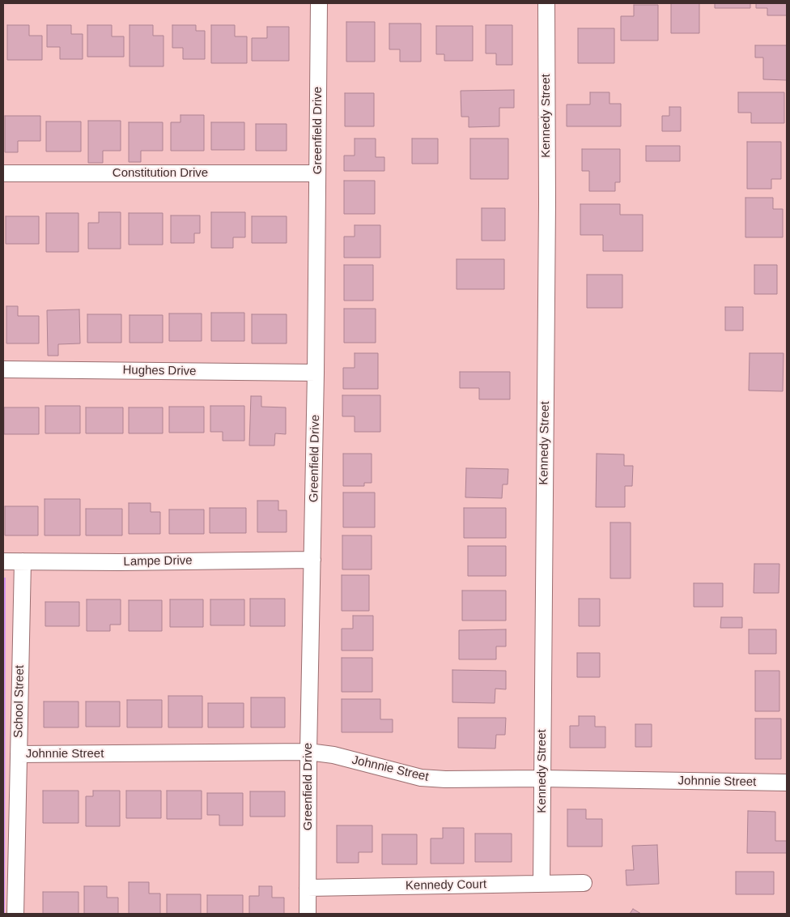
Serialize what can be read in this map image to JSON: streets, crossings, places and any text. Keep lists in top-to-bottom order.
{
  "streets": {
    "street": [
      "Kennedy Street",
      "Greenfield Drive",
      "Constitution Drive",
      "Hughes Drive",
      "Lampe Drive",
      "School Street",
      "Johnnie Street",
      "Kennedy Court"
    ]
  },
  "crossings": [
    ["Kennedy Street", "Johnnie Street"],
    ["Kennedy Street", "Kennedy Court"],
    ["Greenfield Drive", "Constitution Drive"],
    ["Greenfield Drive", "Hughes Drive"],
    ["Greenfield Drive", "Lampe Drive"],
    ["Greenfield Drive", "Johnnie Street"],
    ["Greenfield Drive", "Kennedy Court"],
    ["Lampe Drive", "School Street"],
    ["School Street", "Johnnie Street"]
  ]
}
